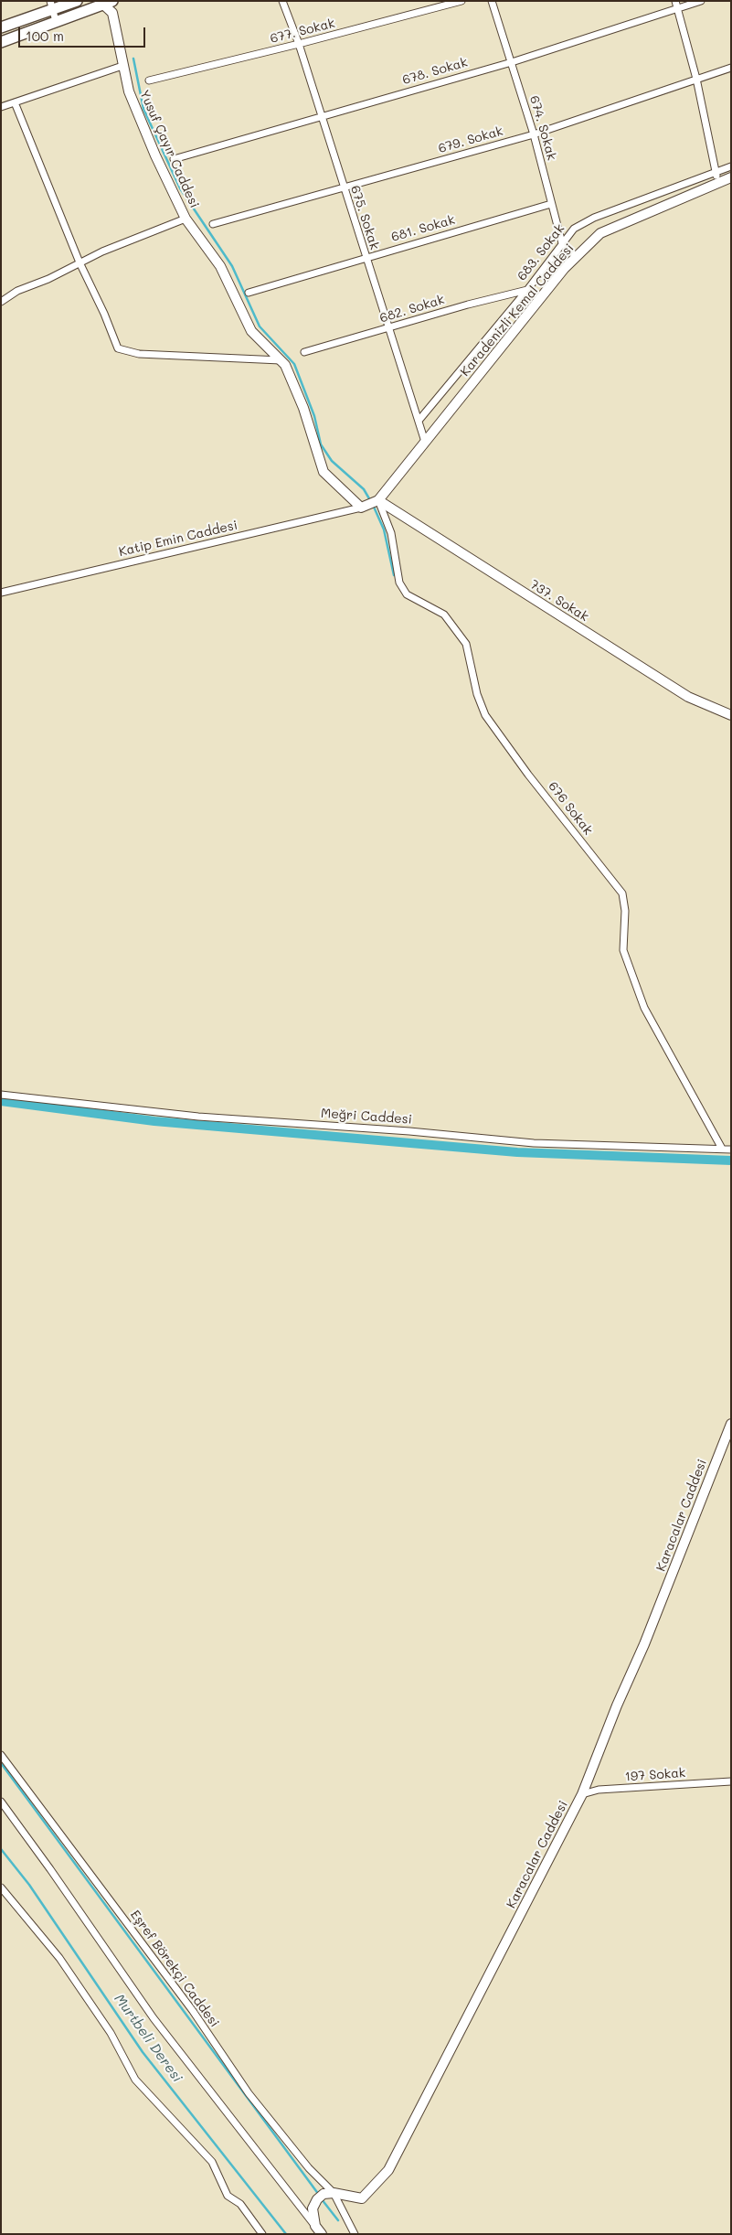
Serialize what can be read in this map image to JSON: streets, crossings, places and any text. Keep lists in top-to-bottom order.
{
  "streets": {
    "street": [
      "677. Sokak",
      "678. Sokak",
      "674. Sokak",
      "679. Sokak",
      "Yusuf Çayır Caddesi",
      "675. Sokak",
      "681. Sokak",
      "683. Sokak",
      "682. Sokak",
      "Karadenizli Kemal Caddesi",
      "Katip Emin Caddesi",
      "737. Sokak",
      "676 Sokak",
      "Meğri Caddesi",
      "Karacalar Caddesi",
      "197 Sokak",
      "Eşref Börekçi Caddesi"
    ]
  },
  "crossings": [
    ["677. Sokak", "675. Sokak"],
    ["678. Sokak", "674. Sokak"],
    ["678. Sokak", "675. Sokak"],
    ["674. Sokak", "679. Sokak"],
    ["674. Sokak", "681. Sokak"],
    ["674. Sokak", "683. Sokak"],
    ["674. Sokak", "Karadenizli Kemal Caddesi"],
    ["679. Sokak", "675. Sokak"],
    ["Yusuf Çayır Caddesi", "Karadenizli Kemal Caddesi"],
    ["Yusuf Çayır Caddesi", "Katip Emin Caddesi"],
    ["Yusuf Çayır Caddesi", "737. Sokak"],
    ["Yusuf Çayır Caddesi", "676 Sokak"],
    ["675. Sokak", "681. Sokak"],
    ["675. Sokak", "683. Sokak"],
    ["675. Sokak", "682. Sokak"],
    ["675. Sokak", "Karadenizli Kemal Caddesi"],
    ["683. Sokak", "682. Sokak"],
    ["Karadenizli Kemal Caddesi", "Katip Emin Caddesi"],
    ["Karadenizli Kemal Caddesi", "737. Sokak"],
    ["Karadenizli Kemal Caddesi", "676 Sokak"],
    ["Katip Emin Caddesi", "737. Sokak"],
    ["Katip Emin Caddesi", "676 Sokak"],
    ["737. Sokak", "676 Sokak"],
    ["676 Sokak", "Meğri Caddesi"],
    ["Karacalar Caddesi", "197 Sokak"],
    ["Karacalar Caddesi", "Eşref Börekçi Caddesi"]
  ],
  "water": ["Murtbeli Deresi"],
  "scale_bar": "100 m"
}
